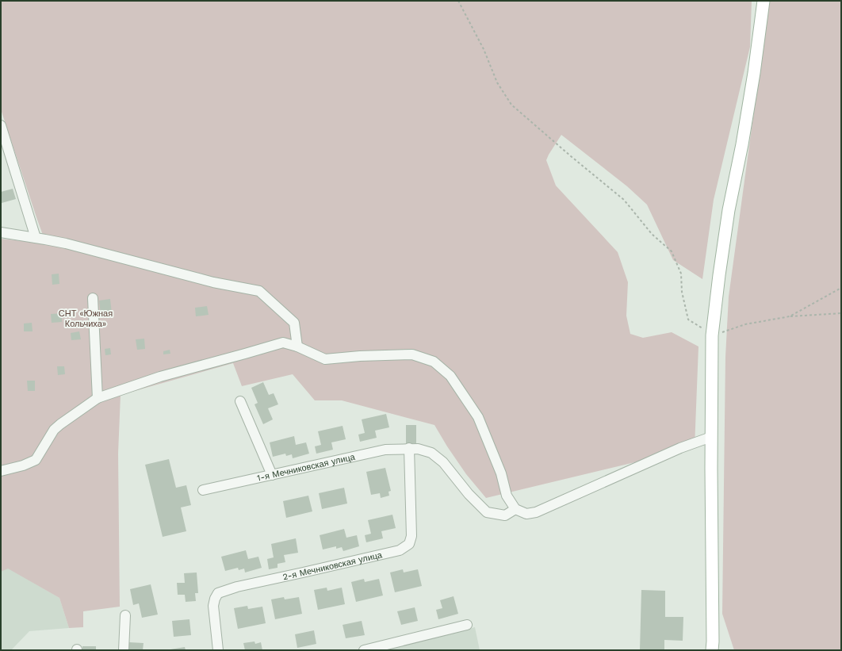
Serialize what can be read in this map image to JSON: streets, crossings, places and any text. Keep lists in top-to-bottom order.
{
  "streets": {
    "street": ["1-я Мечниковская улица", "2-я Мечниковская улица"]
  },
  "crossings": [
    ["1-я Мечниковская улица", "2-я Мечниковская улица"]
  ],
  "parks": ["СНТ «Южная Кольчиха»"]
}
